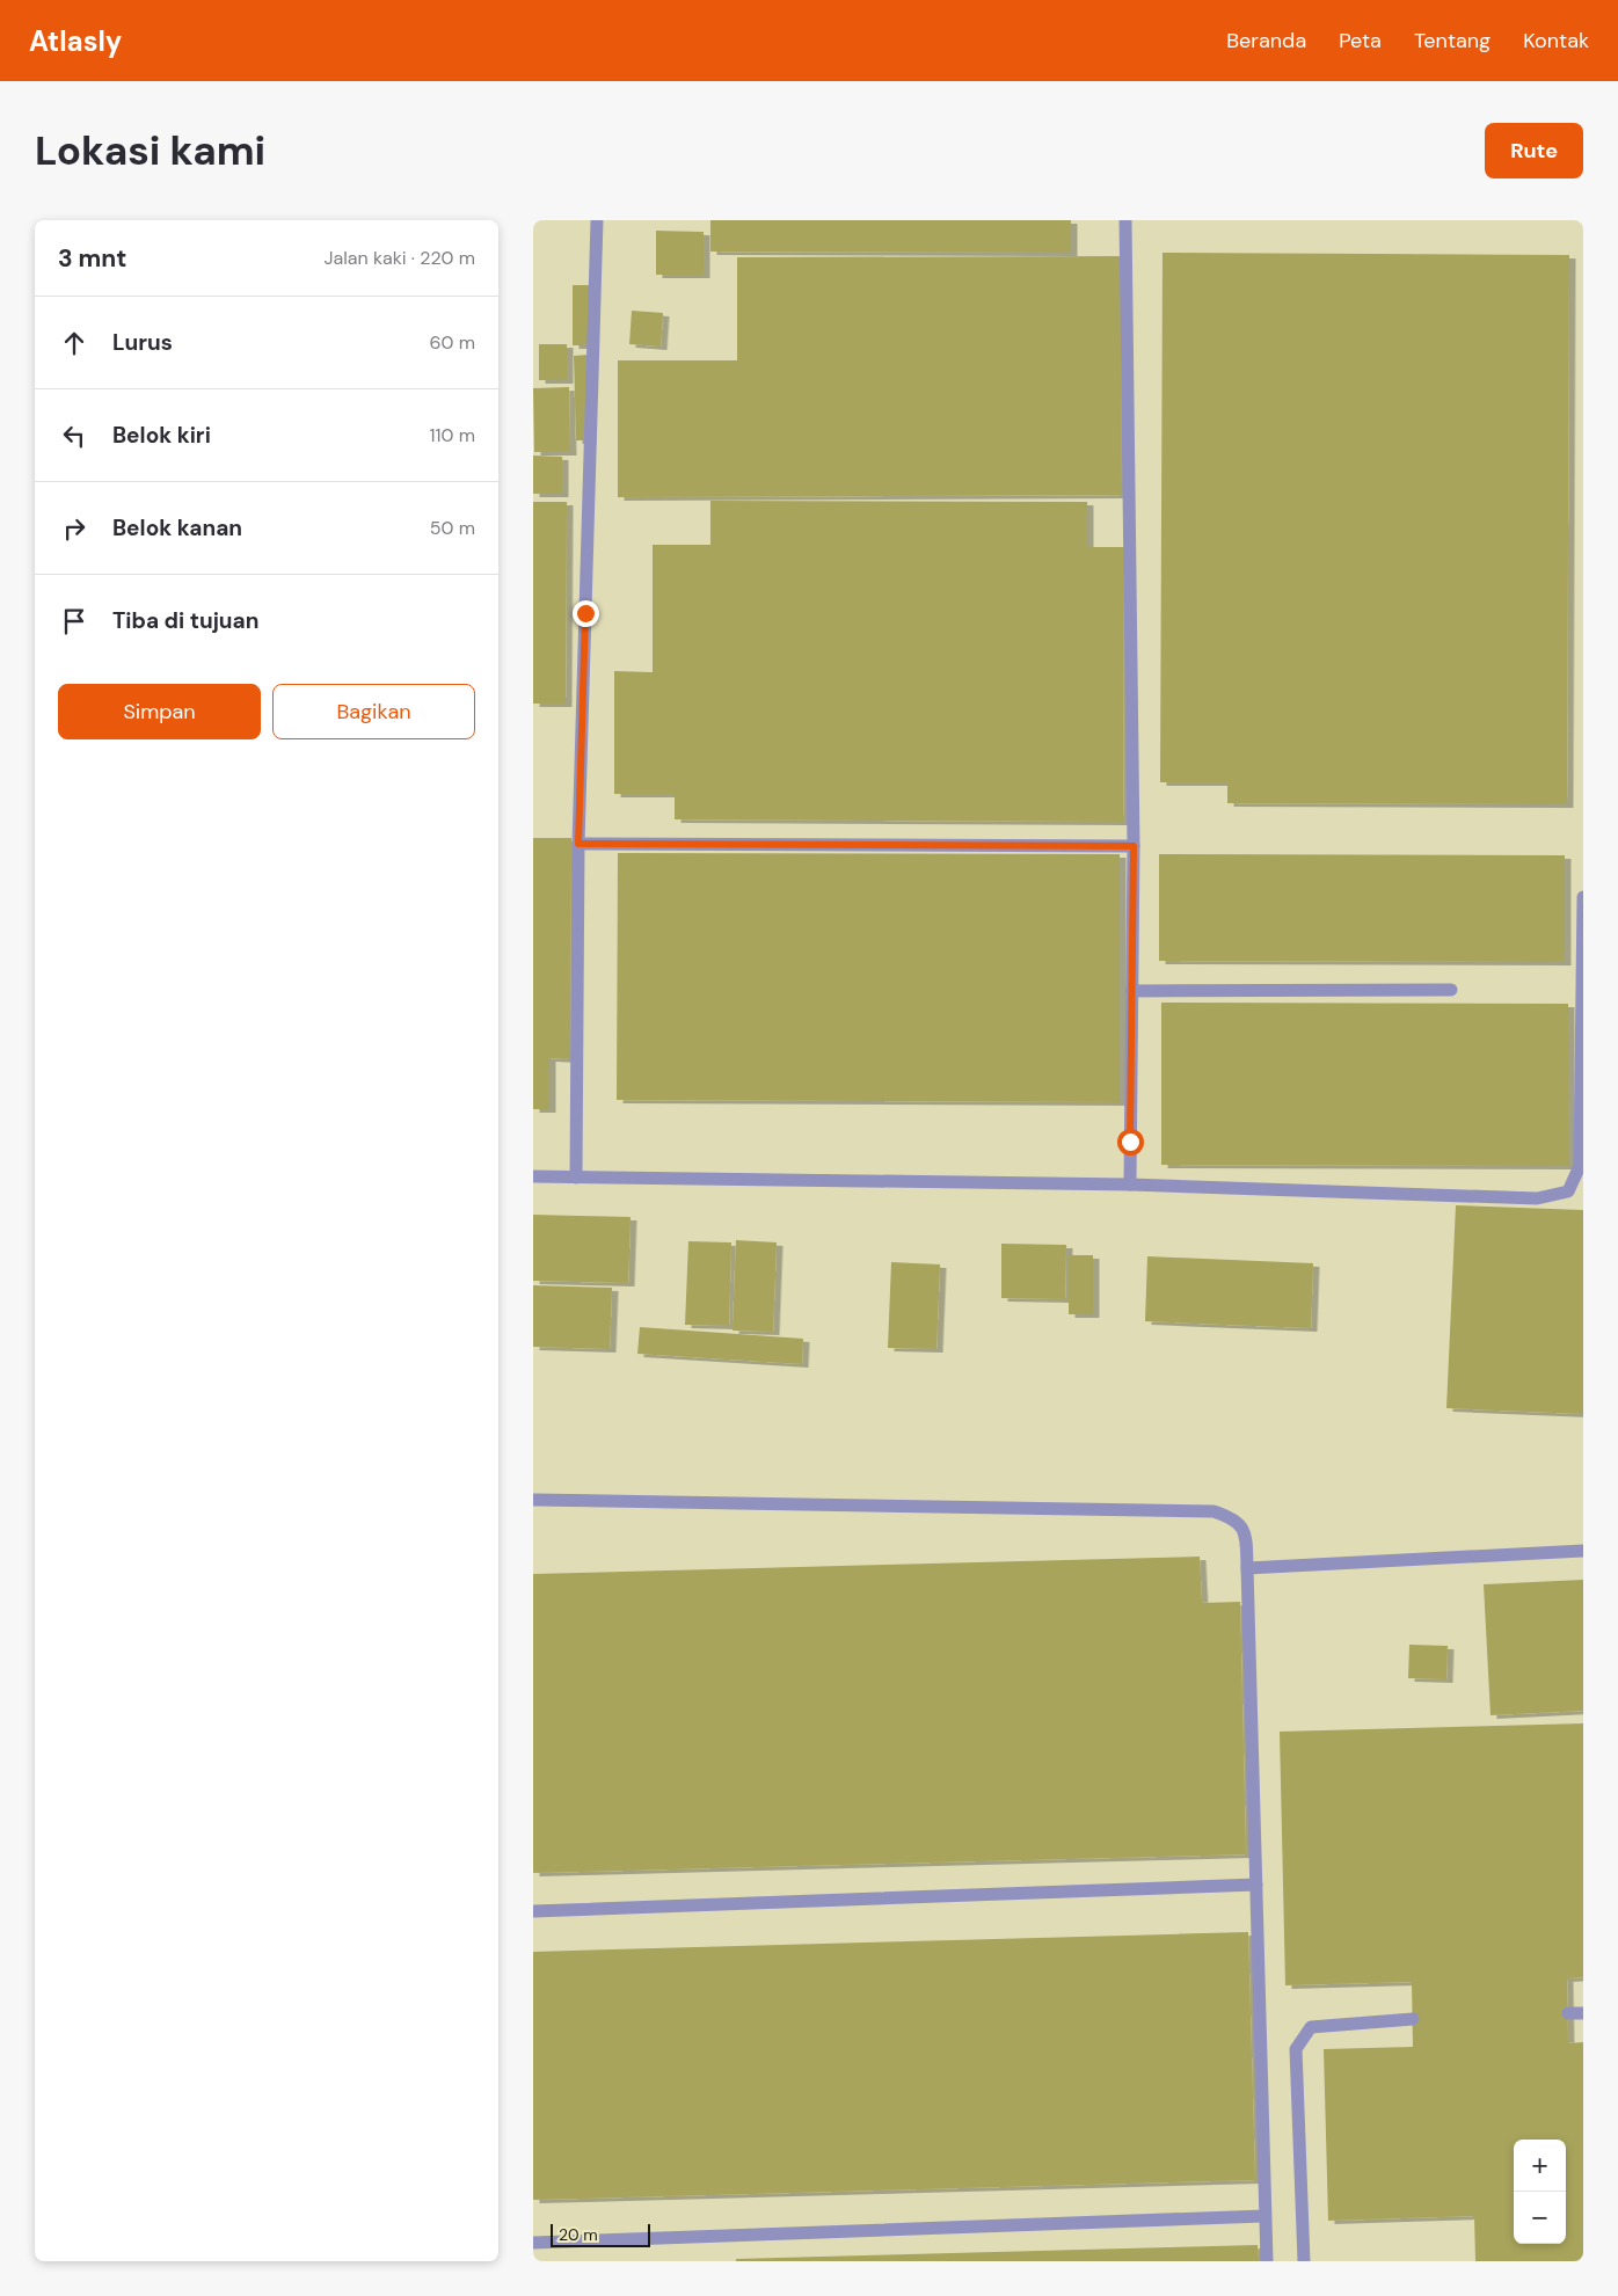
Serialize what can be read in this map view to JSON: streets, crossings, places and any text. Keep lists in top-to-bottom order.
{
  "scale_bar": "20 m",
  "page": {
    "header": "Atlasly",
    "nav": [
      "Beranda",
      "Peta",
      "Tentang",
      "Kontak"
    ],
    "buttons": [
      "Rute",
      ["Simpan", "Bagikan"]
    ],
    "title": "Lokasi kami",
    "heading": ["3 mnt", "Jalan kaki · 220 m"],
    "list": [
      ["Lurus", "60 m"],
      ["Belok kiri", "110 m"],
      ["Belok kanan", "50 m"],
      "Tiba di tujuan"
    ],
    "map_buttons": ["+", "−"],
    "scale": "20 m"
  }
}
